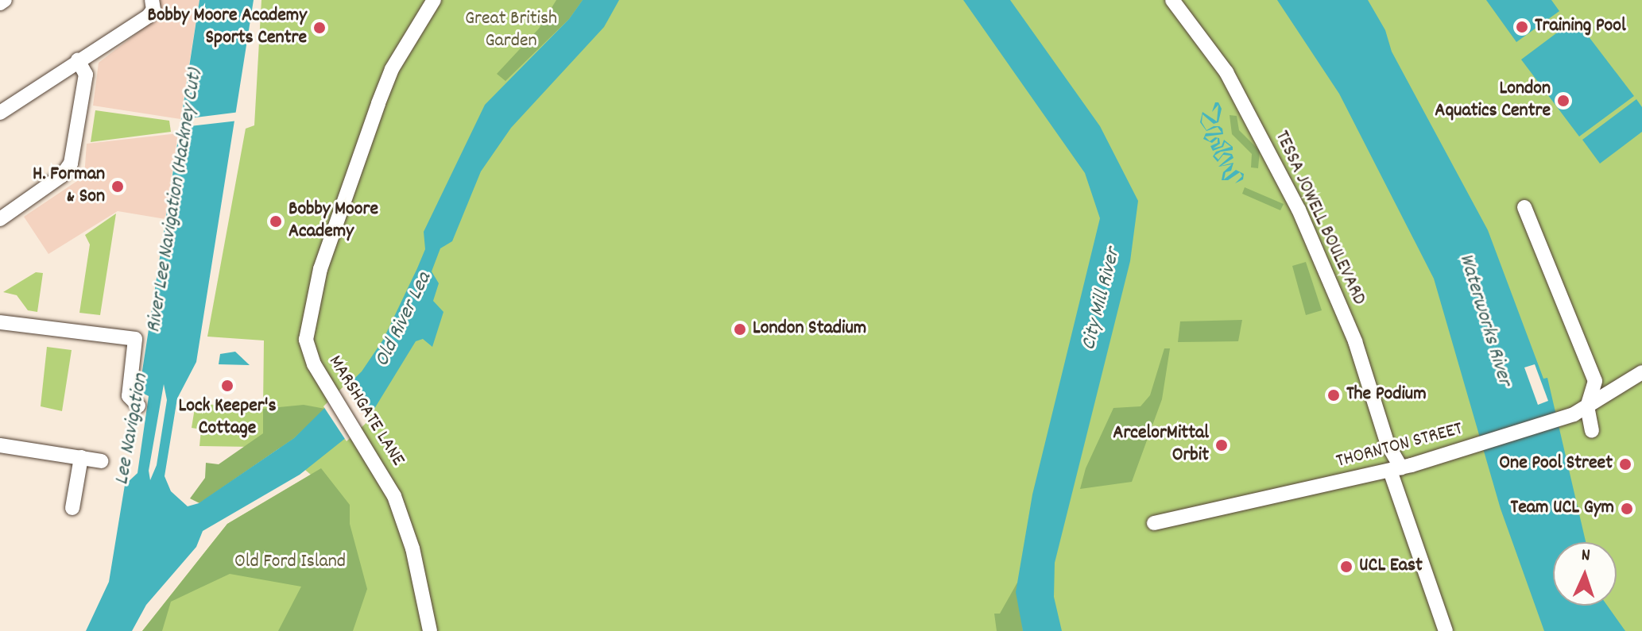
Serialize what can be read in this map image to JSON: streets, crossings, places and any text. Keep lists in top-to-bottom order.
{
  "streets": {
    "street": ["TESSA JOWELL BOULEVARD", "MARSHGATE LANE", "THORNTON STREET"]
  },
  "crossings": [
    ["TESSA JOWELL BOULEVARD", "THORNTON STREET"]
  ],
  "water": [
    "River Lee Navigation (Hackney Cut)",
    "City Mill River",
    "Old River Lea",
    "Waterworks River",
    "Lee Navigation"
  ],
  "parks": ["Great British Garden", "Old Ford Island"],
  "places": [
    "Training Pool",
    "Bobby Moore Academy Sports Centre",
    "London Aquatics Centre",
    "H. Forman & Son",
    "Bobby Moore Academy",
    "London Stadium",
    "Lock Keeper's Cottage",
    "The Podium",
    "ArcelorMittal Orbit",
    "One Pool Street",
    "Team UCL Gym",
    "UCL East"
  ],
  "north": "top"
}
